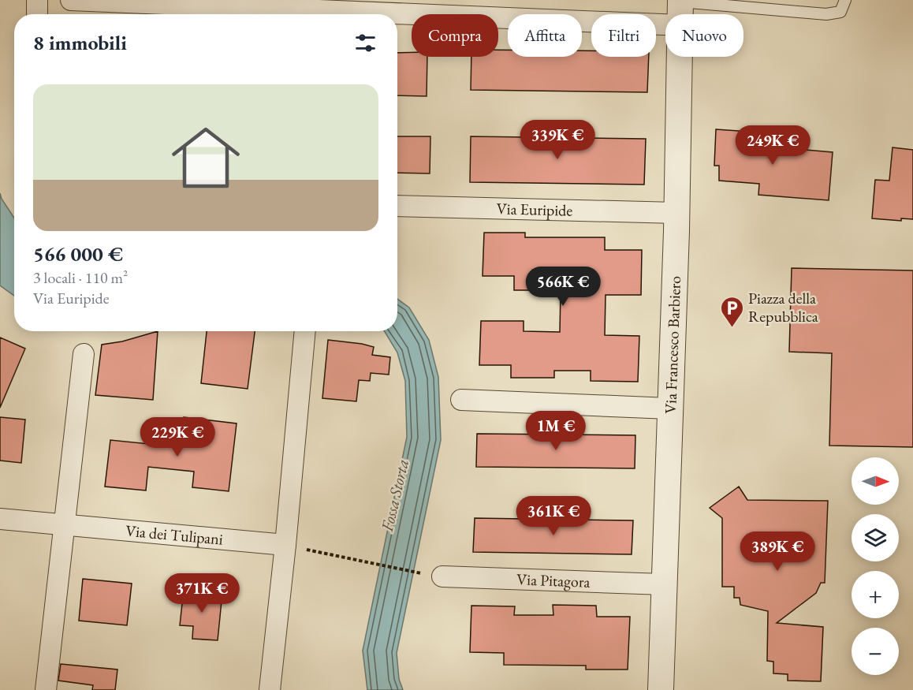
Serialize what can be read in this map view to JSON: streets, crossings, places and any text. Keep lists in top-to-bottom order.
{
  "streets": {
    "street": [
      "Via Euripide",
      "Via Francesco Barbiero",
      "Via dei Tulipani",
      "Via Pitagora"
    ]
  },
  "crossings": [
    ["Via Euripide", "Via Francesco Barbiero"],
    ["Via Francesco Barbiero", "Via Pitagora"]
  ],
  "water": ["Fossa Storta"],
  "places": {
    "parking": ["Piazza della Repubblica"]
  },
  "north": "right",
  "page": {
    "chip": [
      "Compra",
      "Affitta",
      "Filtri",
      "Nuovo"
    ],
    "heading": "8 immobili",
    "list": [
      {
        "name": "566 000 €",
        "note": "3 locali · 110 m² · Via Euripide"
      }
    ],
    "price": [
      "339K €",
      "249K €",
      "566K €",
      "1M €",
      "229K €",
      "361K €",
      "389K €",
      "371K €"
    ],
    "map_buttons": ["+", "−"]
  }
}
